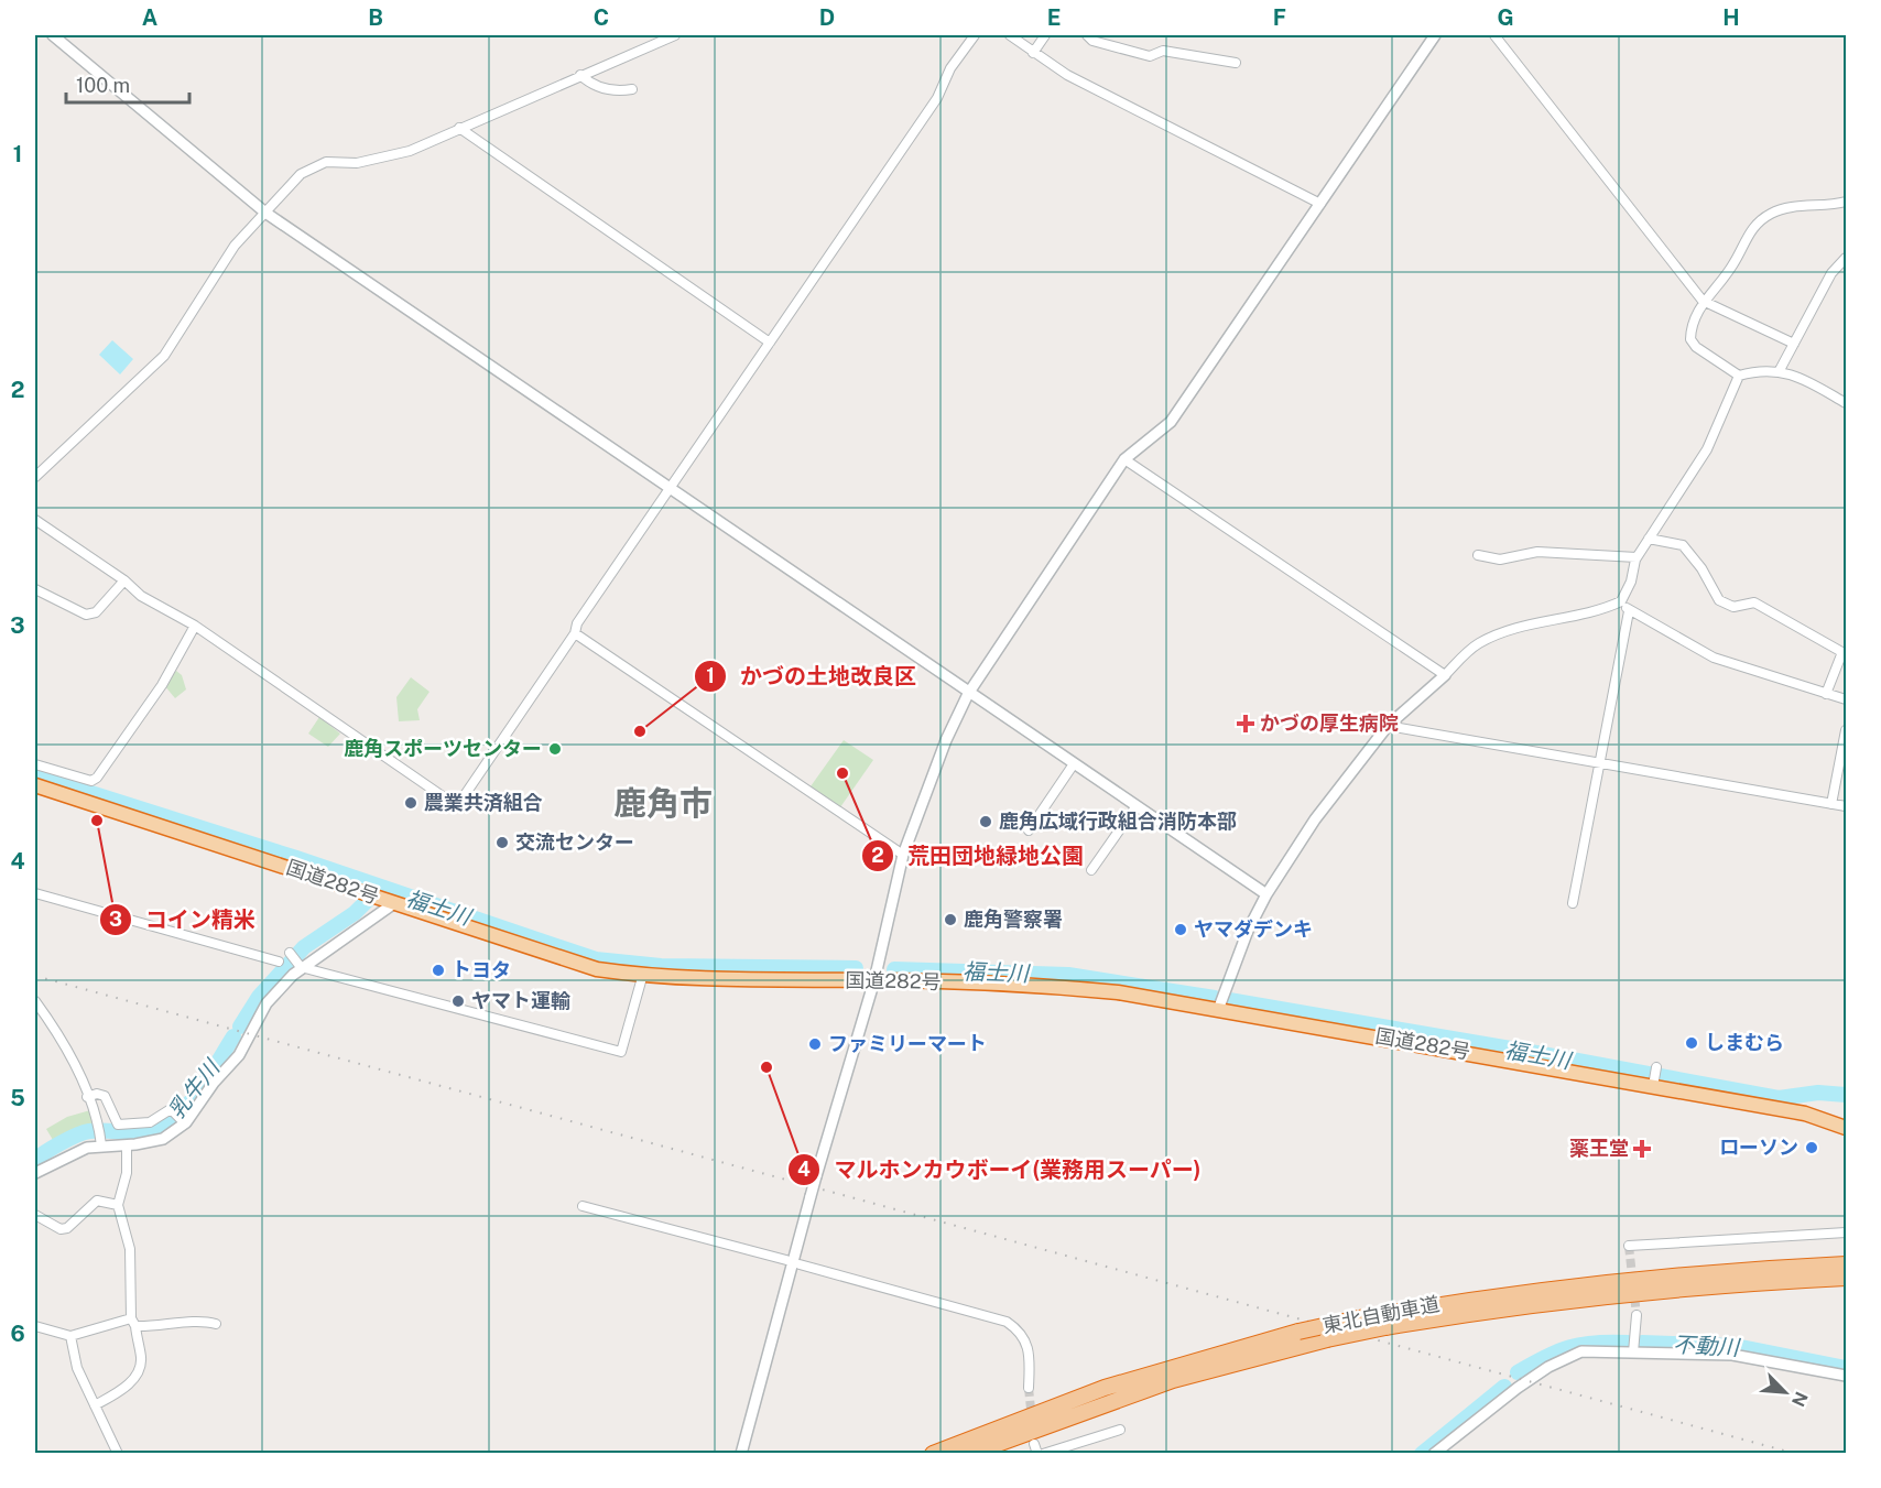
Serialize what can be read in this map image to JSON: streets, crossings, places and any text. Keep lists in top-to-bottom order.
{
  "streets": {
    "highway": ["国道282号", "東北自動車道"]
  },
  "districts": ["鹿角市"],
  "water": ["福士川", "乳牛川", "不動川"],
  "places": {
    "health": ["かづの厚生病院", "薬王堂"],
    "other": [
      "かづの土地改良区",
      "鹿角スポーツセンター",
      "荒田団地緑地公園",
      "農業共済組合",
      "コイン精米",
      "鹿角広域行政組合消防本部",
      "交流センター",
      "鹿角警察署",
      "ヤマダデンキ",
      "トヨタ",
      "ヤマト運輸",
      "しまむら",
      "ファミリーマート",
      "マルホンカウボーイ(業務用スーパー)",
      "ローソン"
    ]
  },
  "scale_bar": "100 m",
  "north": "bottom right",
  "grid": {
    "columns": [
      "A",
      "B",
      "C",
      "D",
      "E",
      "F",
      "G",
      "H"
    ],
    "rows": [
      "1",
      "2",
      "3",
      "4",
      "5",
      "6"
    ]
  }
}
